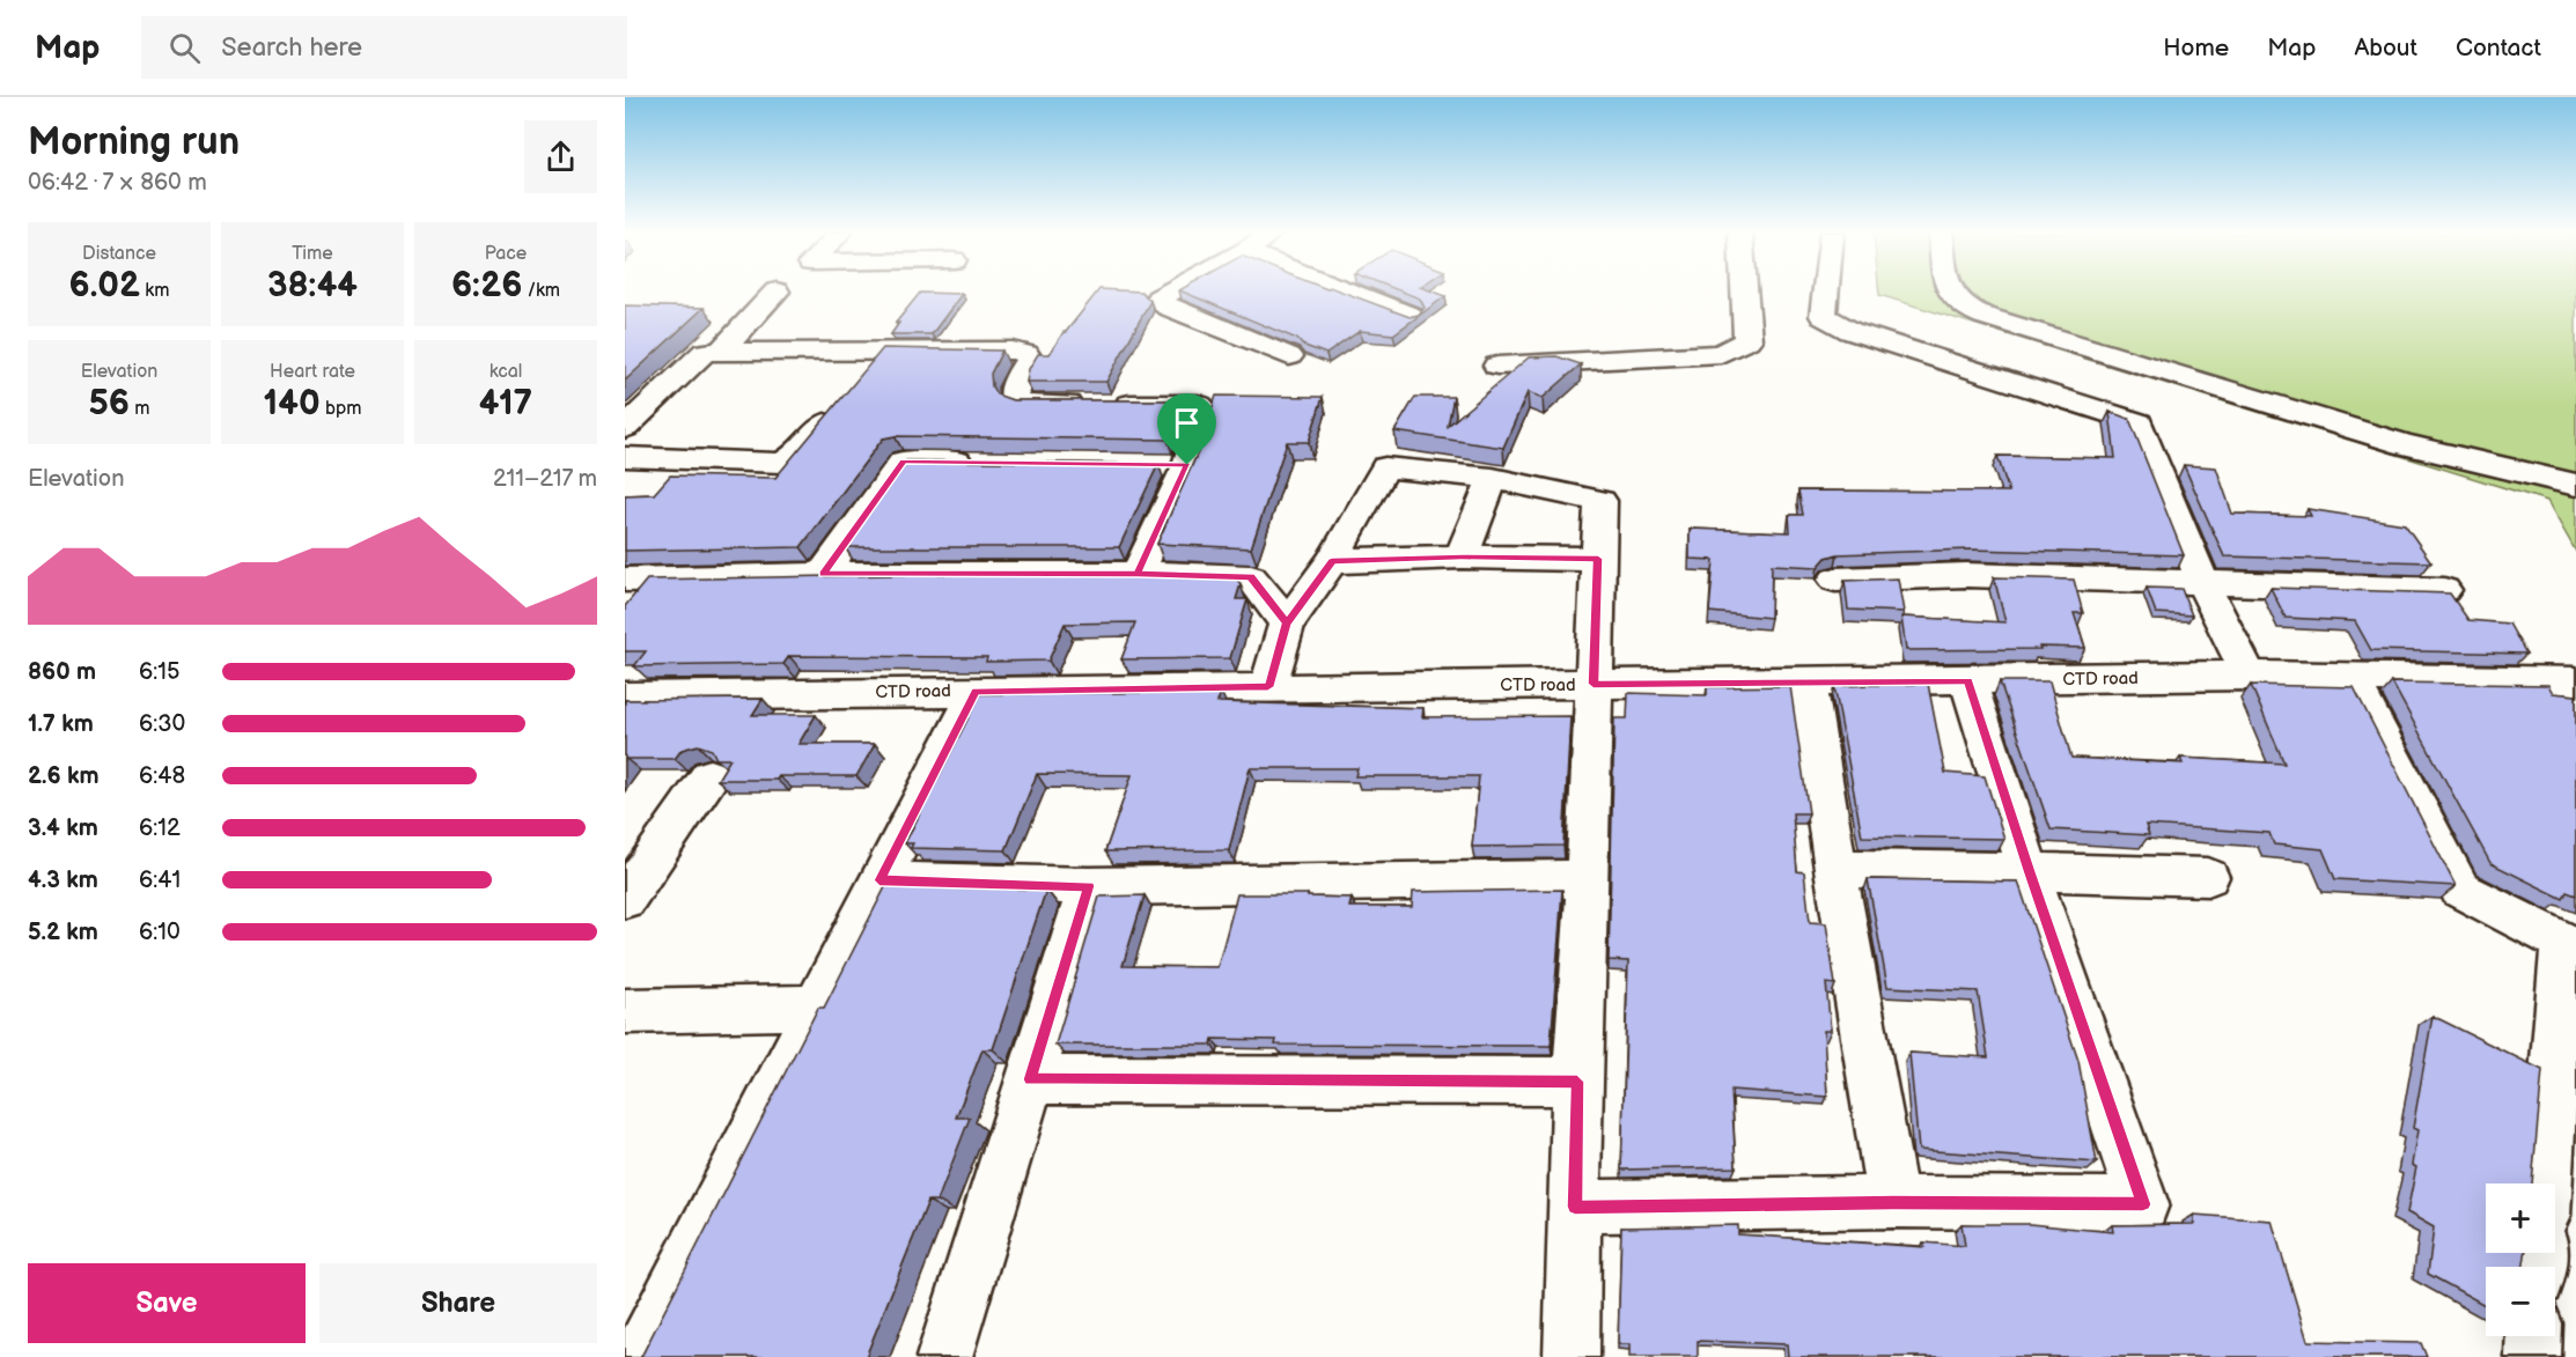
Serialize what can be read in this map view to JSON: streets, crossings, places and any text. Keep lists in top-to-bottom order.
{
  "streets": {
    "street": ["CTD road"]
  },
  "page": {
    "header": "Map",
    "search": "Search here",
    "nav": [
      "Home",
      "Map",
      "About",
      "Contact"
    ],
    "heading": ["Morning run", "06:42 · 7 × 860 m"],
    "stats": [
      ["Distance", "6.02 km"],
      ["Time", "38:44"],
      ["Pace", "6:26 /km"],
      ["Elevation", "56 m"],
      ["Heart rate", "140 bpm"],
      ["kcal", "417"]
    ],
    "chart": ["Elevation", "211–217 m"],
    "list": [
      {
        "name": "860 m",
        "note": "6:15"
      },
      {
        "name": "1.7 km",
        "note": "6:30"
      },
      {
        "name": "2.6 km",
        "note": "6:48"
      },
      {
        "name": "3.4 km",
        "note": "6:12"
      },
      {
        "name": "4.3 km",
        "note": "6:41"
      },
      {
        "name": "5.2 km",
        "note": "6:10"
      }
    ],
    "map_buttons": ["+", "−"],
    "buttons": ["Save", "Share"]
  }
}
